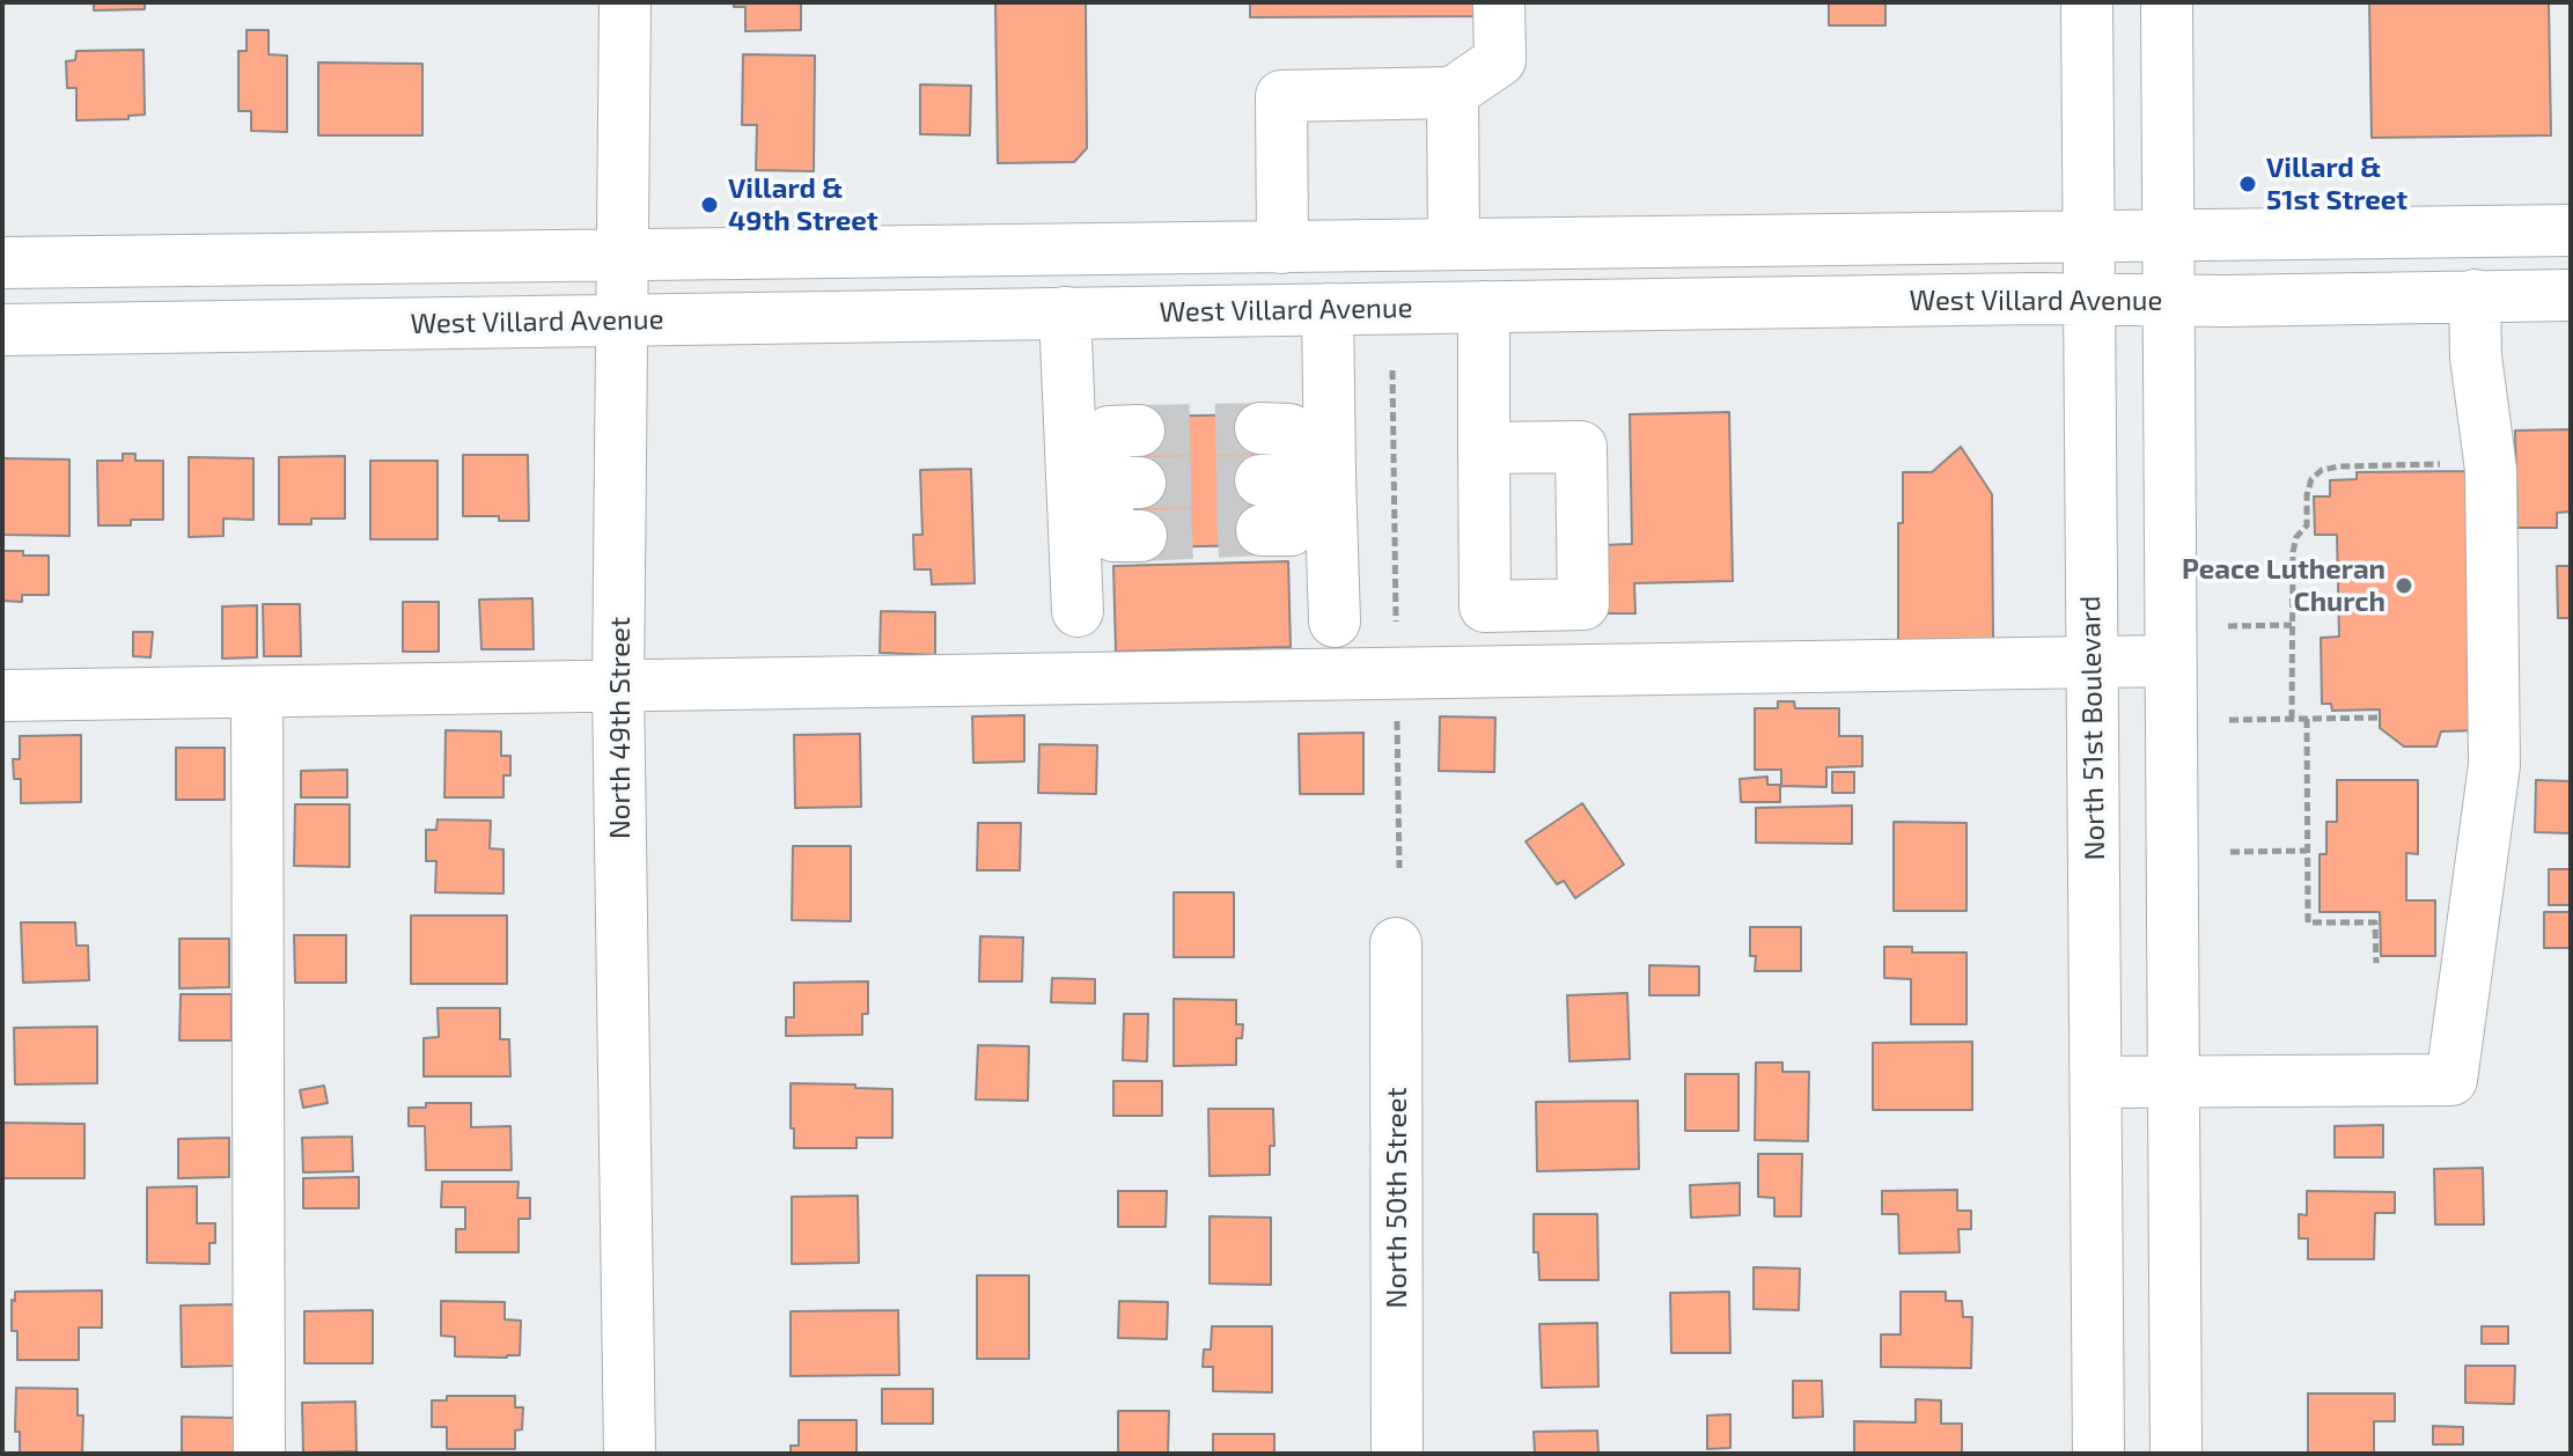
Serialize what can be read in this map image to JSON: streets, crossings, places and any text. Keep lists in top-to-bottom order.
{
  "streets": {
    "street": [
      "West Villard Avenue",
      "North 49th Street",
      "North 51st Boulevard",
      "North 50th Street"
    ]
  },
  "crossings": [
    ["West Villard Avenue", "North 49th Street"],
    ["West Villard Avenue", "North 51st Boulevard"]
  ],
  "places": ["Villard & 51st Street", "Villard & 49th Street", "Peace Lutheran Church"]
}
